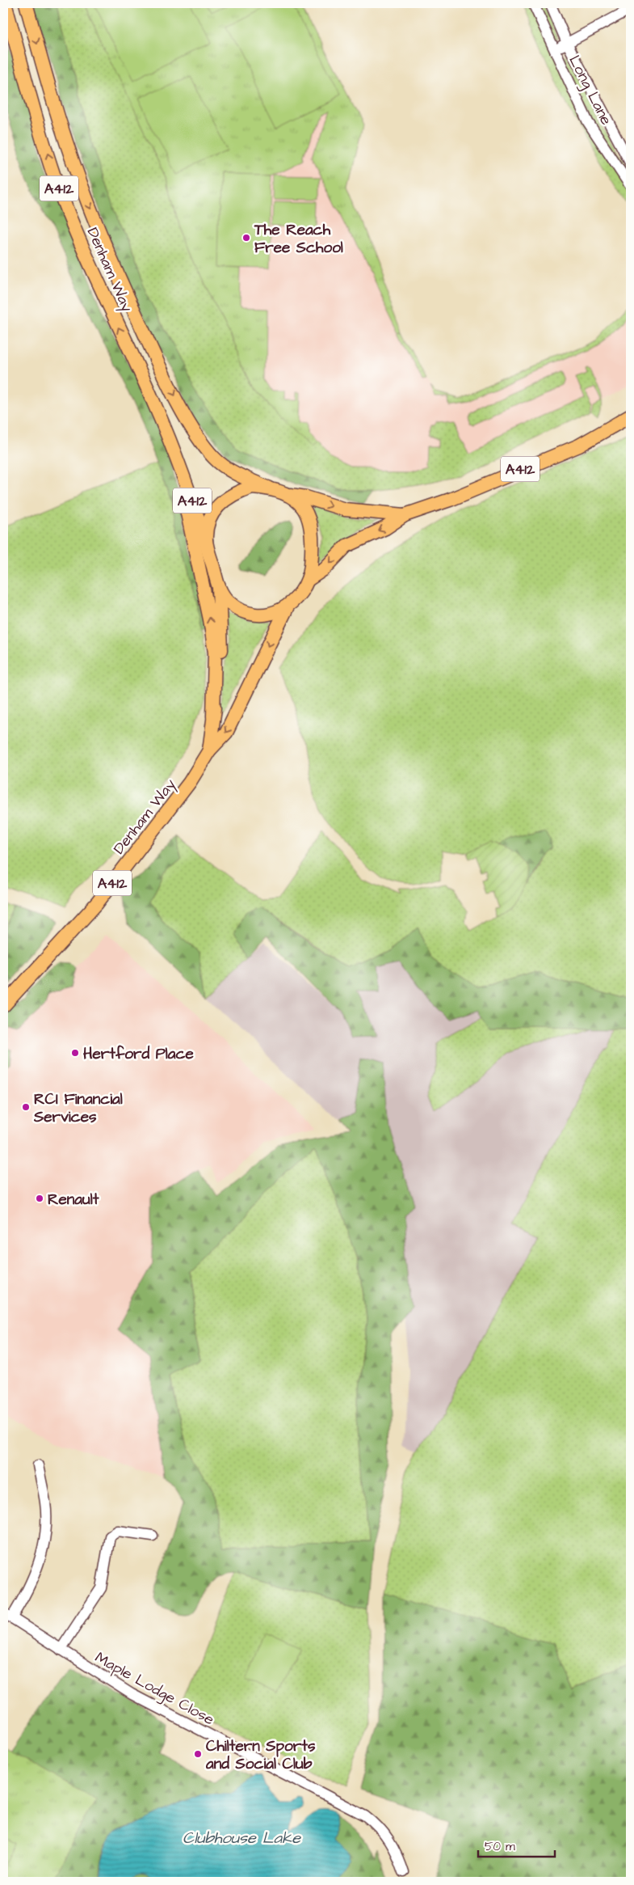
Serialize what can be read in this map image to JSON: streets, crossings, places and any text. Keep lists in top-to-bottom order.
{
  "streets": {
    "main road": ["A412", "Denham Way"],
    "street": ["Long Lane", "Maple Lodge Close"]
  },
  "crossings": [
    ["A412", "Denham Way"]
  ],
  "water": ["Clubhouse Lake"],
  "places": [
    "The Reach Free School",
    "Hertford Place",
    "RCI Financial Services",
    "Renault",
    "Chiltern Sports and Social Club"
  ],
  "scale_bar": "50 m"
}
